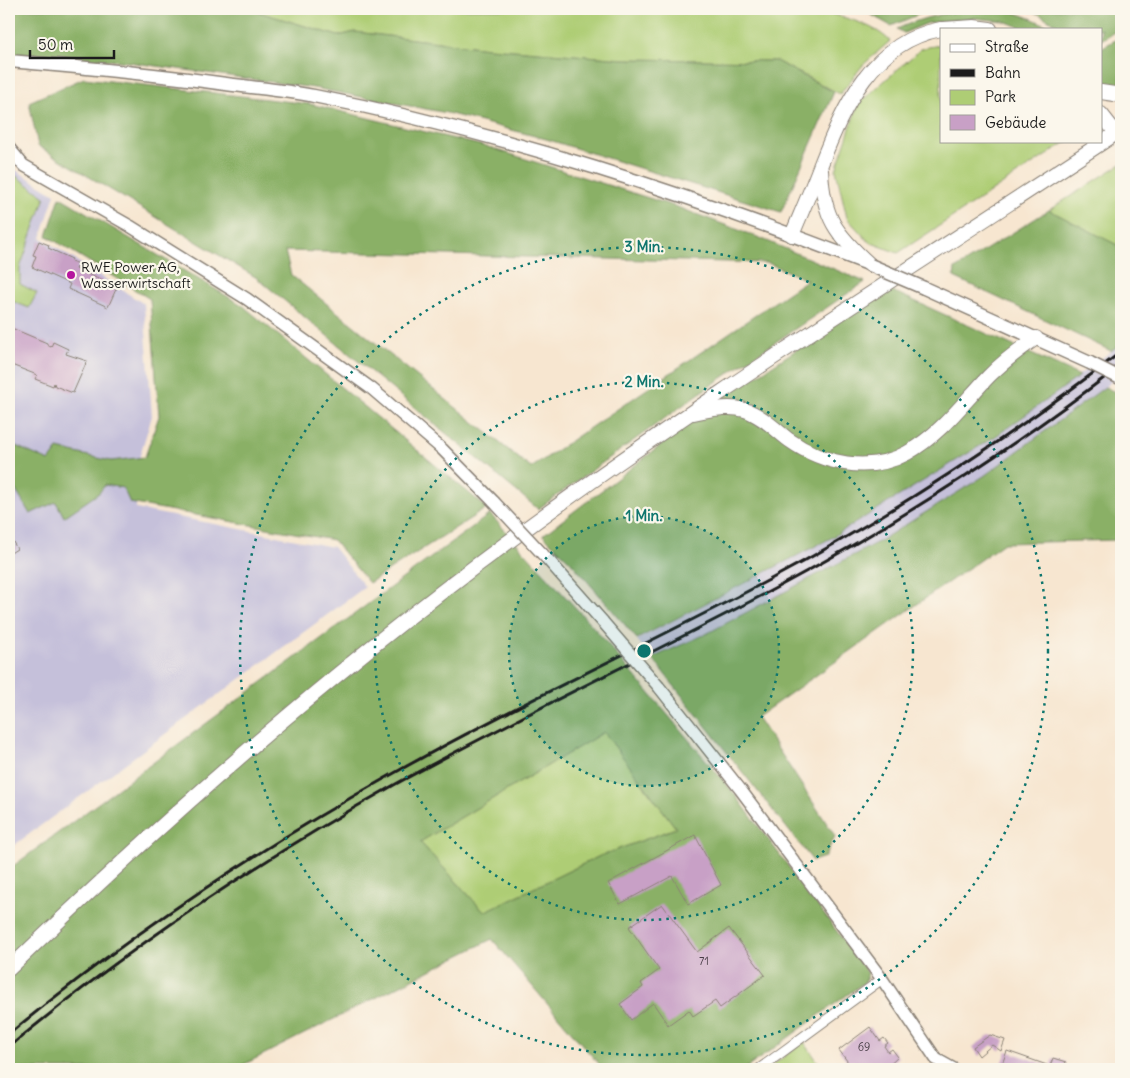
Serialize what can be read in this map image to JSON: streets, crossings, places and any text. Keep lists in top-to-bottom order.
{
  "places": ["RWE Power AG, Wasserwirtschaft"],
  "house_numbers": ["71", "69"],
  "legend": [
    "Straße",
    "Bahn",
    "Park",
    "Gebäude"
  ],
  "scale_bar": "50 m",
  "rings": ["3 Min.", "2 Min.", "1 Min."]
}
